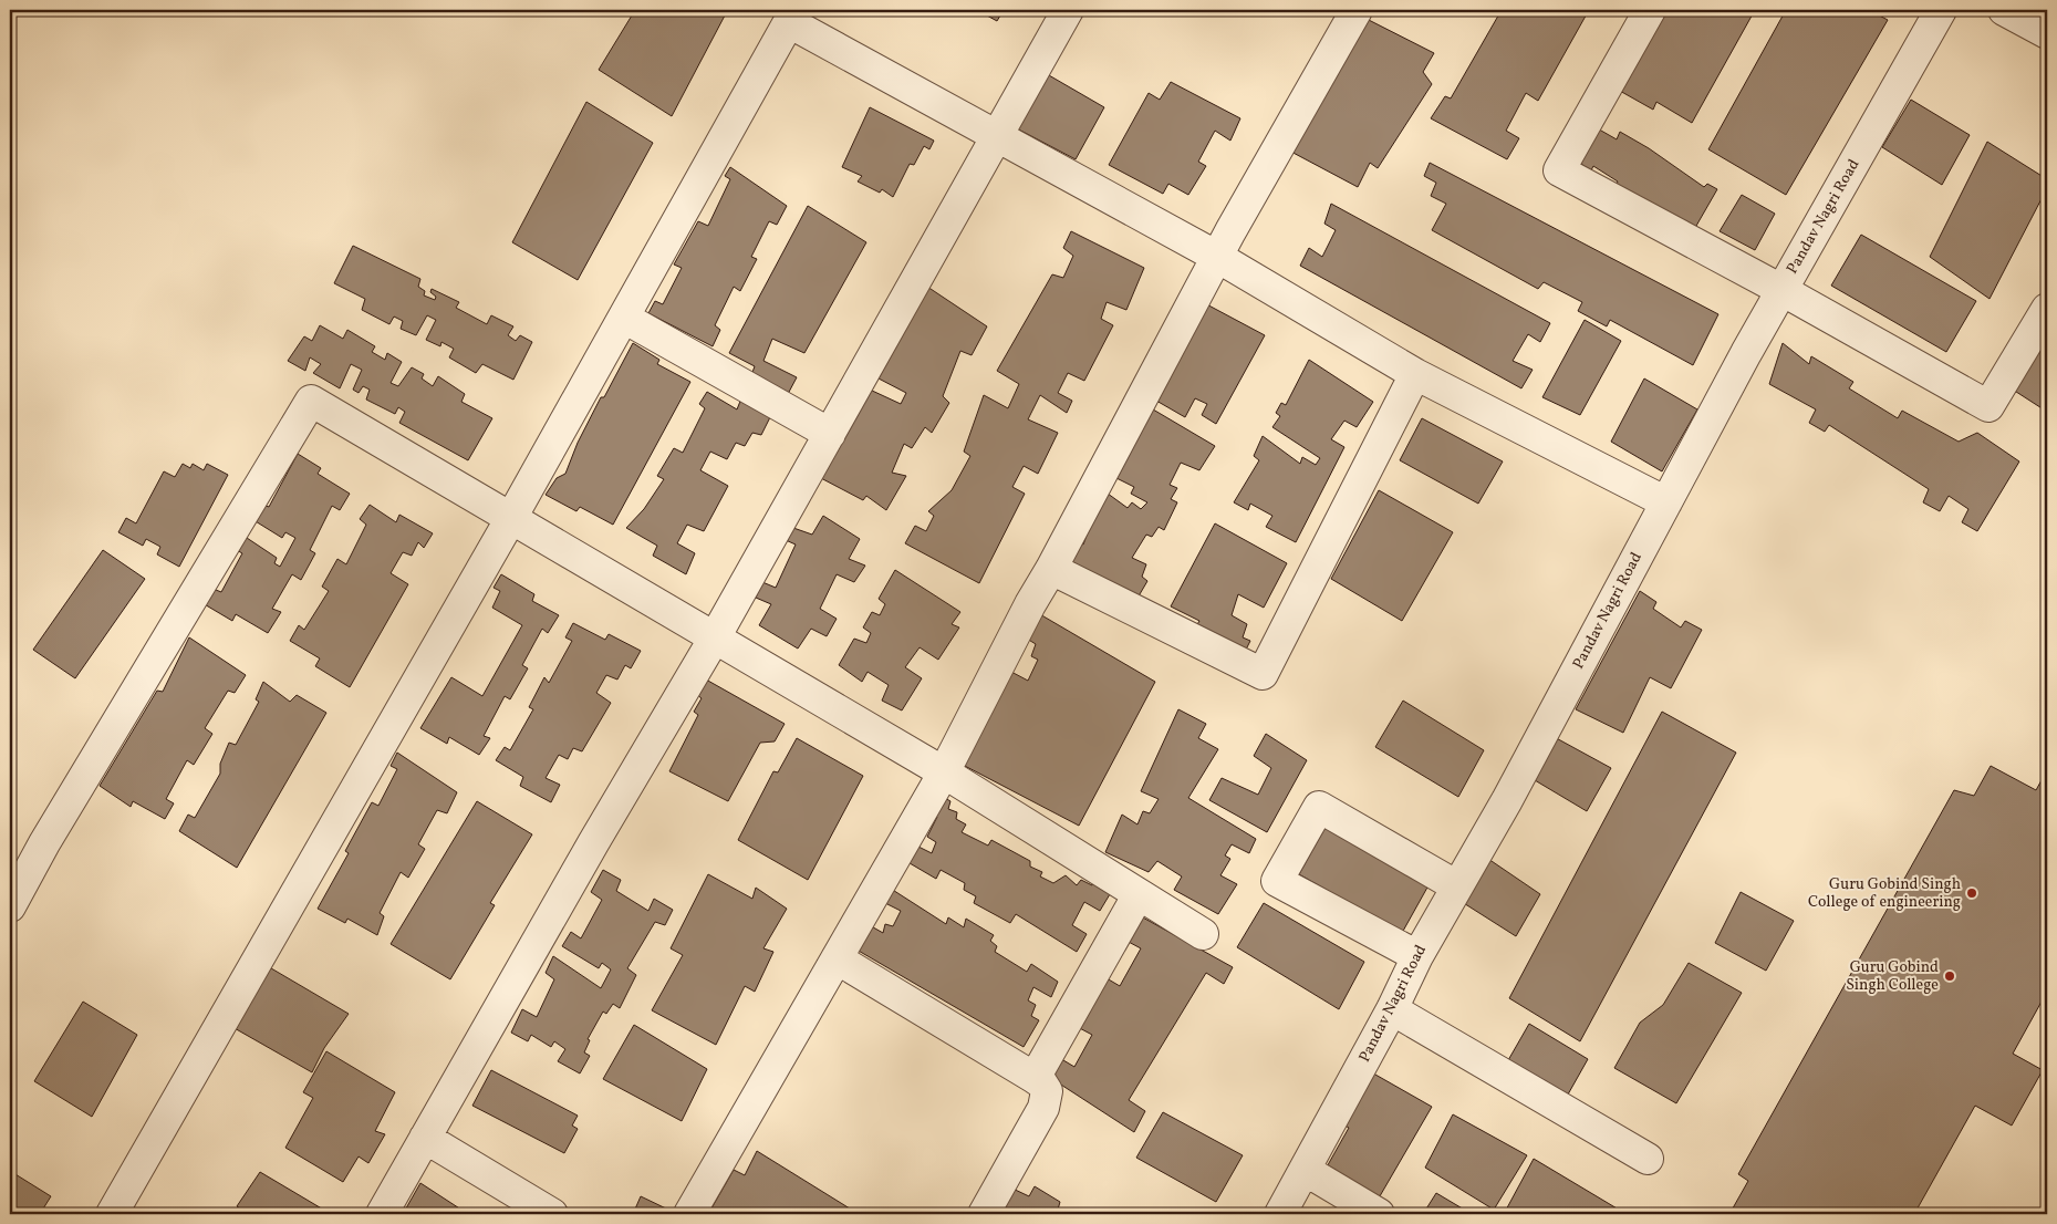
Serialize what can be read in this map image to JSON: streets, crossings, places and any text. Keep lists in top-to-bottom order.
{
  "streets": {
    "street": ["Pandav Nagri Road"]
  },
  "places": ["Guru Gobind Singh College of engineering", "Guru Gobind Singh College"]
}
